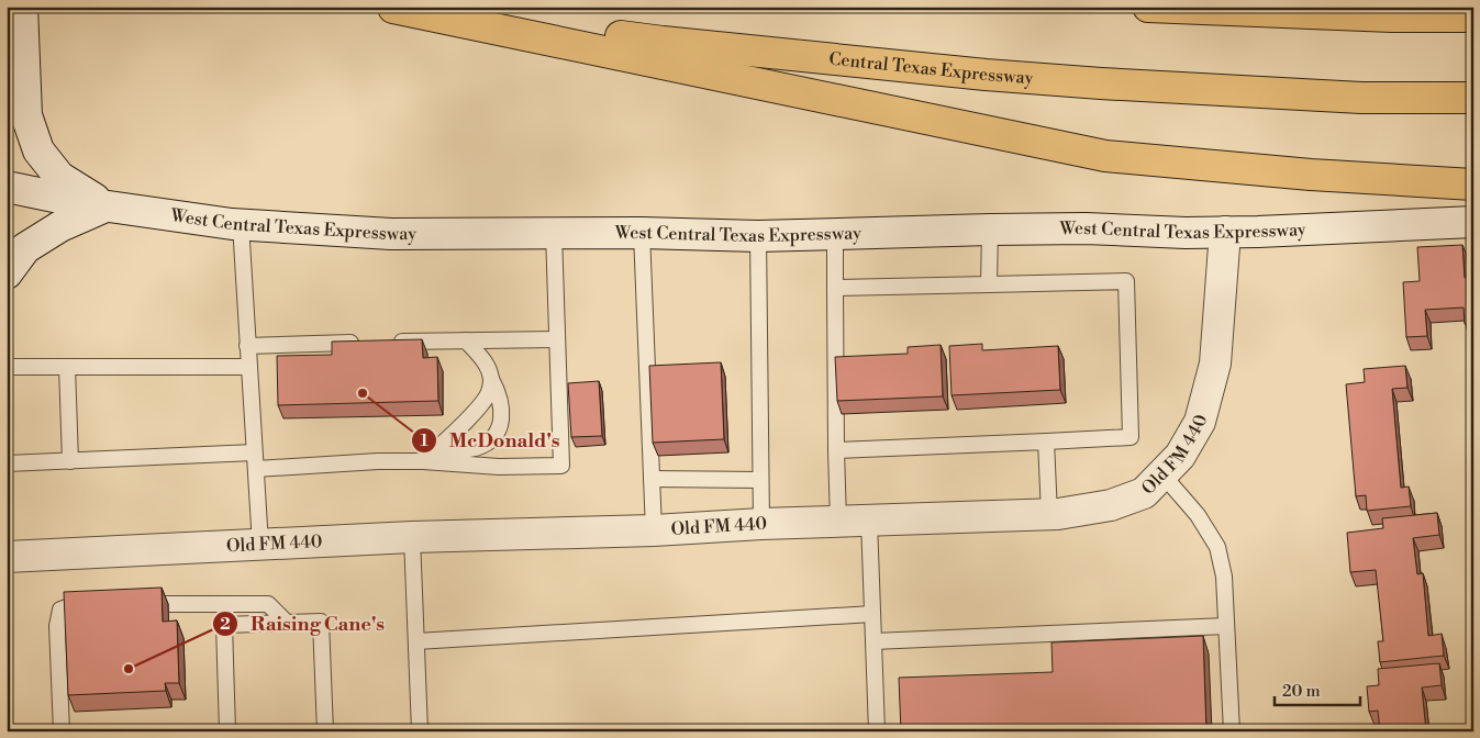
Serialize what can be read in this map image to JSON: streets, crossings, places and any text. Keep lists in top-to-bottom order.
{
  "streets": {
    "highway": ["Central Texas Expressway"],
    "main road": ["West Central Texas Expressway", "Old FM 440"]
  },
  "crossings": [
    ["West Central Texas Expressway", "Old FM 440"]
  ],
  "places": ["McDonald's", "Raising Cane's"],
  "scale_bar": "20 m"
}
